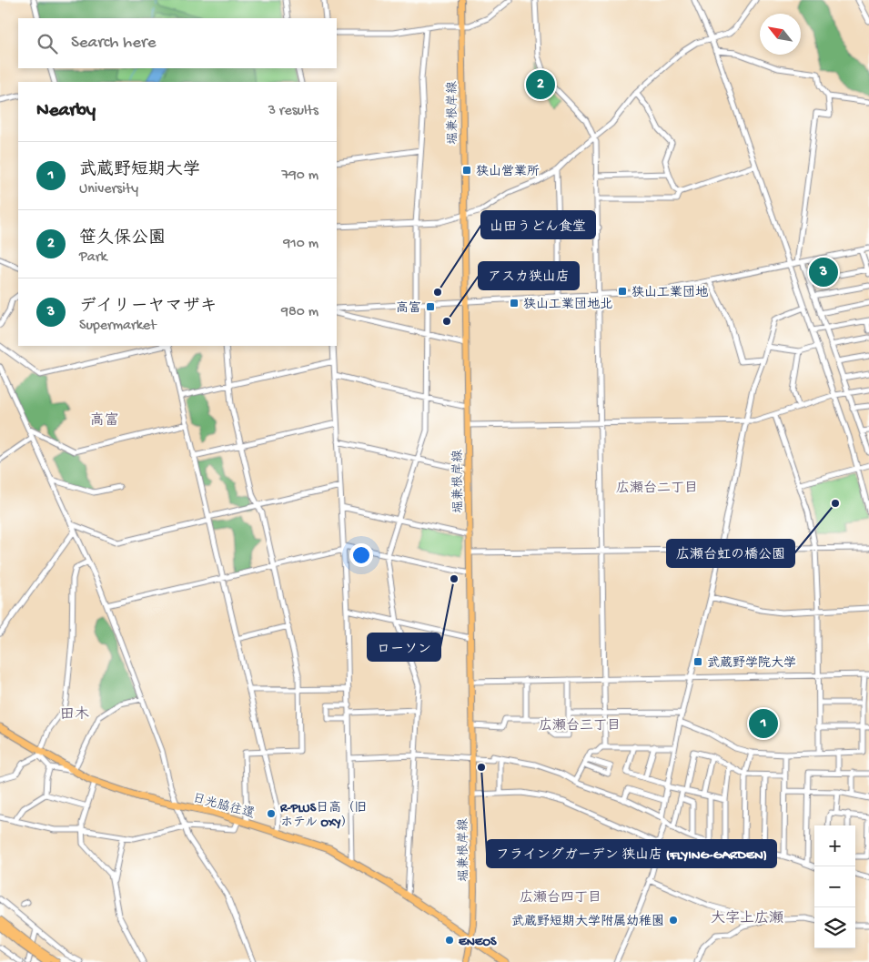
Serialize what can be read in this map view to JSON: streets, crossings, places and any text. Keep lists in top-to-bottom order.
{
  "streets": {
    "highway": ["日光脇往還"],
    "main road": ["堀兼根岸線"]
  },
  "crossings": [
    ["堀兼根岸線", "日光脇往還"]
  ],
  "districts": [
    "高富",
    "広瀬台二丁目",
    "田木",
    "広瀬台三丁目",
    "広瀬台四丁目",
    "大字上広瀬"
  ],
  "places": {
    "transit": [
      "狭山営業所",
      "狭山工業団地",
      "狭山工業団地北",
      "高富",
      "武蔵野学院大学"
    ],
    "other": [
      "山田うどん食堂",
      "アスカ狭山店",
      "広瀬台虹の橋公園",
      "ローソン",
      "フライングガーデン 狭山店 (FLYING-GARDEN)",
      "R-PLUS日高（旧 ホテル OXY）",
      "武蔵野短期大学附属幼稚園",
      "ENEOS"
    ]
  },
  "north": "top left",
  "page": {
    "search": "Search here",
    "pins": ["2", "3", "1"],
    "heading": ["Nearby", "3 results"],
    "list": [
      {
        "mark": "1",
        "name": "武蔵野短期大学",
        "note": "University",
        "value": "790 m"
      },
      {
        "mark": "2",
        "name": "笹久保公園",
        "note": "Park",
        "value": "910 m"
      },
      {
        "mark": "3",
        "name": "デイリーヤマザキ",
        "note": "Supermarket",
        "value": "980 m"
      }
    ],
    "map_buttons": ["+", "−"]
  }
}
